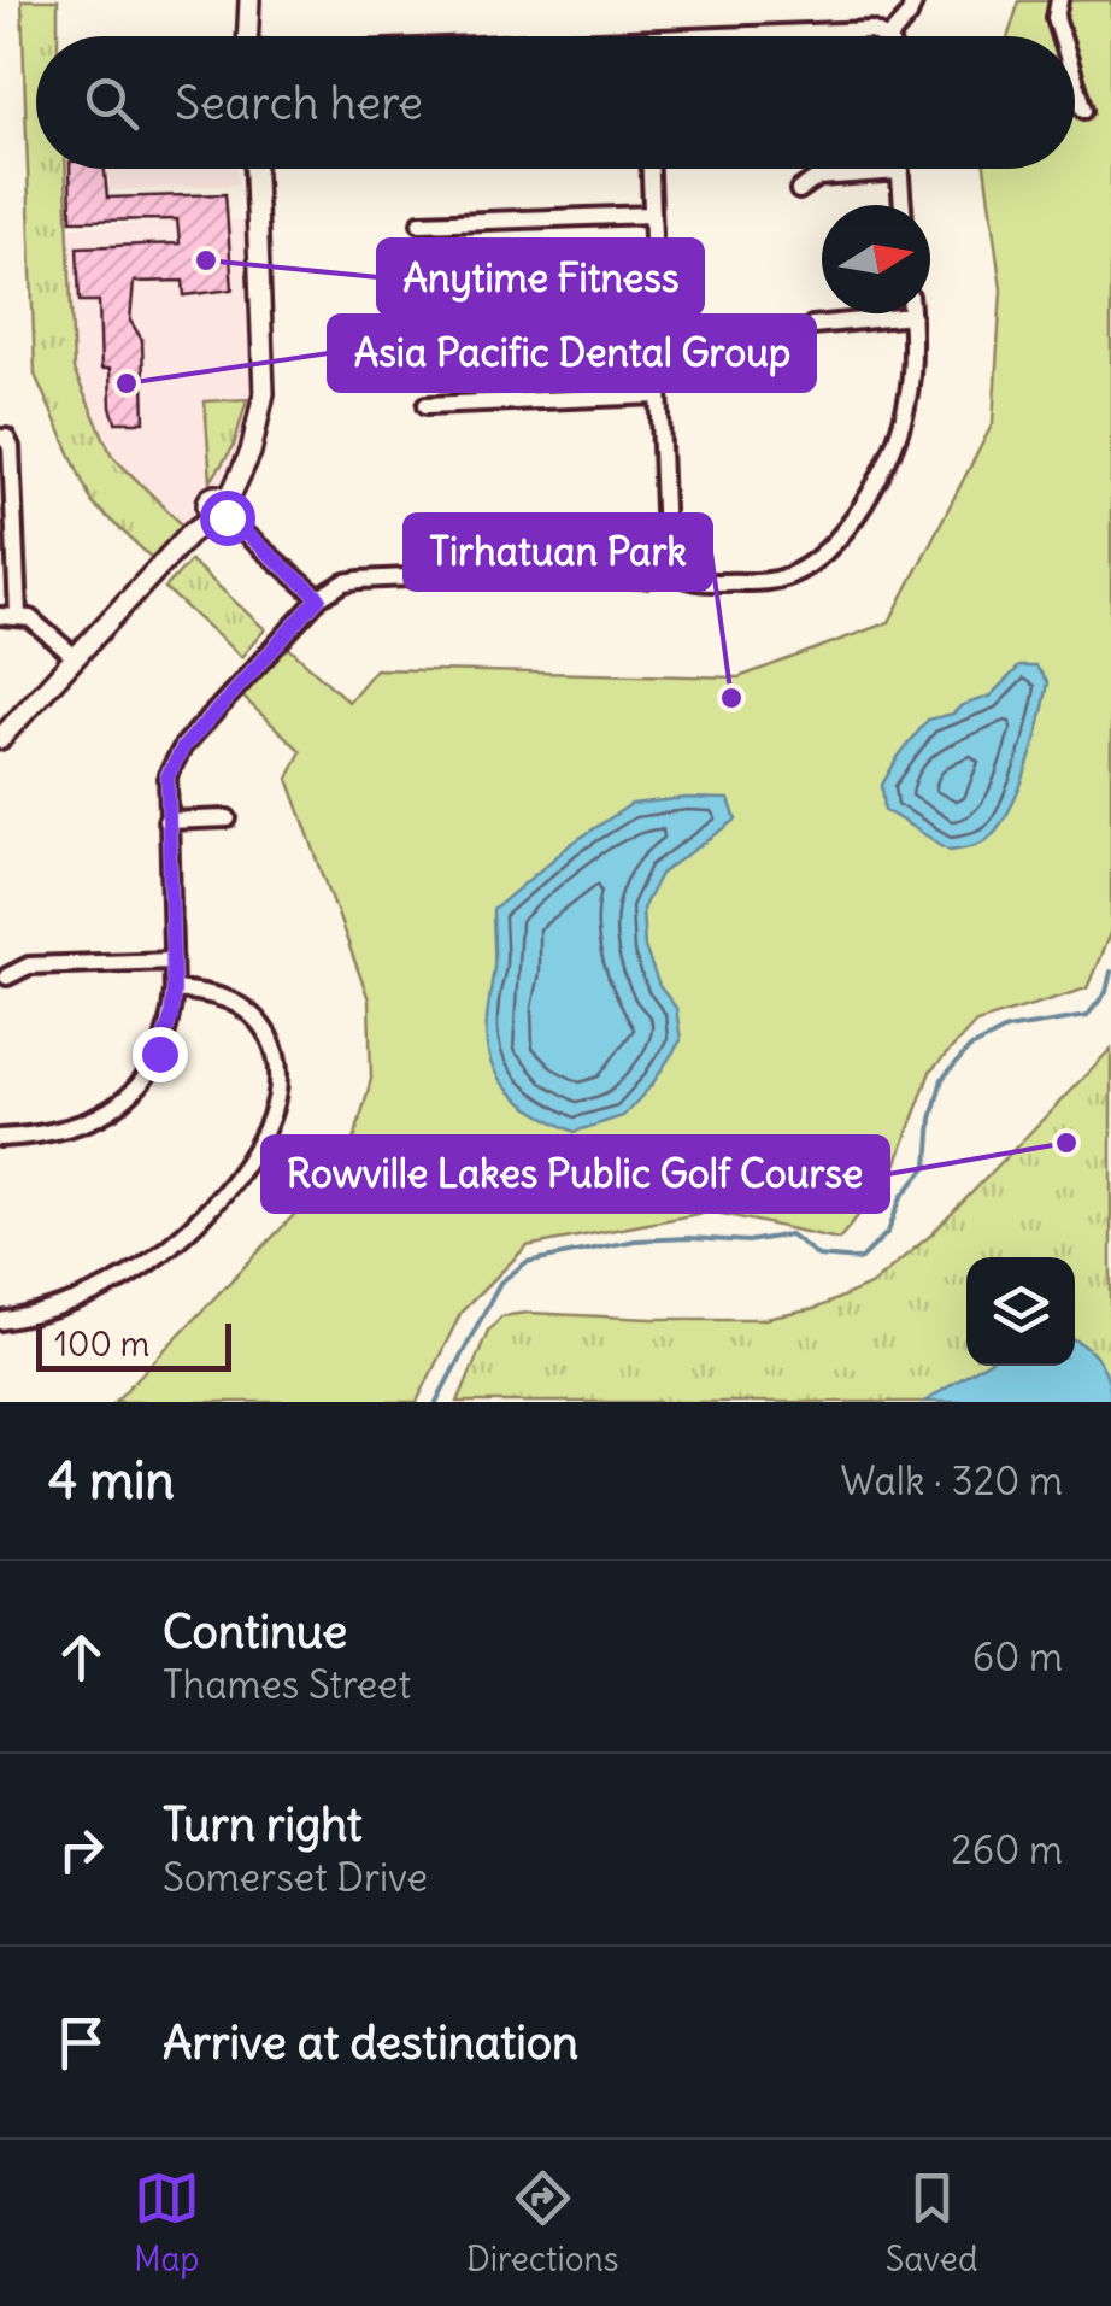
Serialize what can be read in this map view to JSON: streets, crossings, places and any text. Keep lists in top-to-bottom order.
{
  "places": [
    "Anytime Fitness",
    "Asia Pacific Dental Group",
    "Tirhatuan Park",
    "Rowville Lakes Public Golf Course"
  ],
  "scale_bar": "100 m",
  "north": "right",
  "page": {
    "search": "Search here",
    "scale": "100 m",
    "heading": ["4 min", "Walk · 320 m"],
    "list": [
      ["Continue", "Thames Street", "60 m"],
      ["Turn right", "Somerset Drive", "260 m"],
      "Arrive at destination"
    ],
    "nav": ["Map", "Directions", "Saved"]
  }
}
